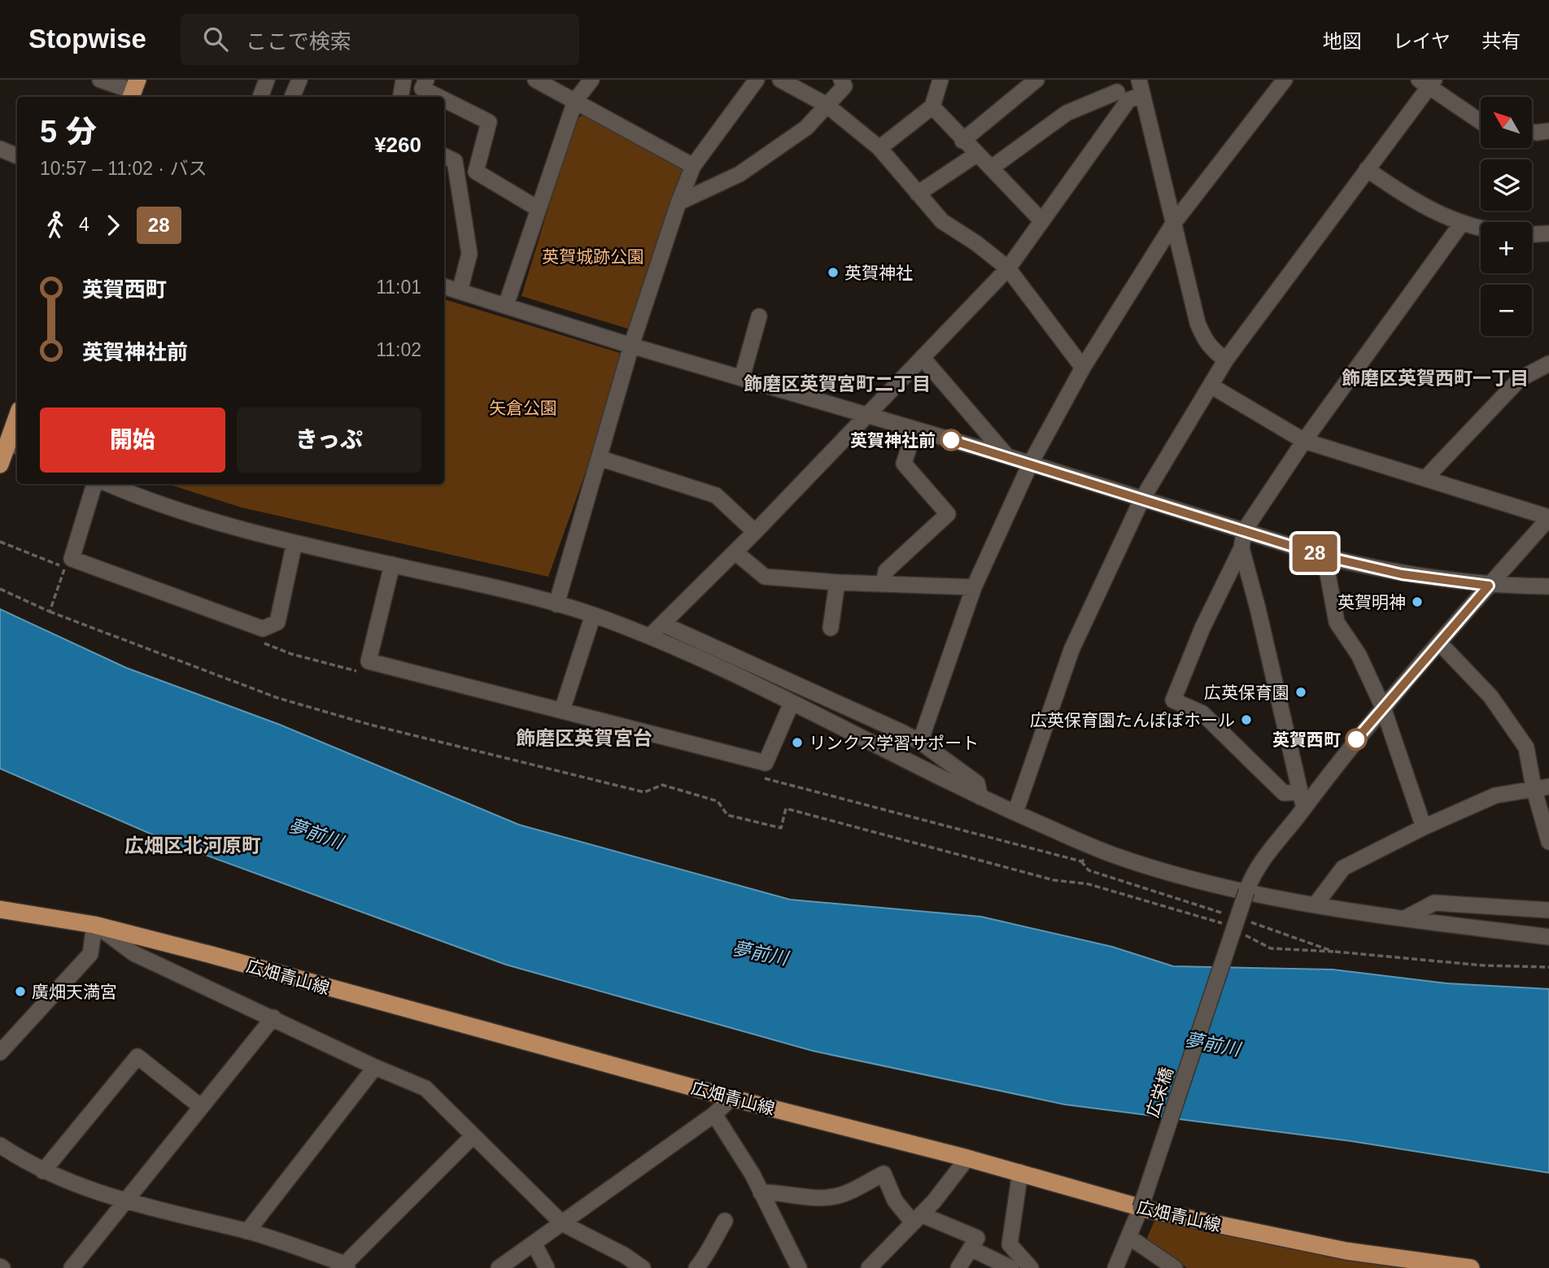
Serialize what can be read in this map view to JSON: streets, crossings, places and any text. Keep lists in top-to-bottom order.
{
  "streets": {
    "main road": ["広畑青山線"],
    "street": ["広栄橋"]
  },
  "crossings": [
    ["広畑青山線", "広栄橋"]
  ],
  "districts": [
    "飾磨区英賀西町一丁目",
    "飾磨区英賀宮町二丁目",
    "飾磨区英賀宮台",
    "広畑区北河原町"
  ],
  "water": ["夢前川"],
  "parks": ["英賀城跡公園", "矢倉公園"],
  "places": [
    "英賀神社",
    "英賀神社前",
    "英賀明神",
    "広英保育園",
    "広英保育園たんぽぽホール",
    "英賀西町",
    "リンクス学習サポート",
    "廣畑天満宮"
  ],
  "lines": ["bus line 28"],
  "north": "top left",
  "page": {
    "header": "Stopwise",
    "search": "ここで検索",
    "nav": ["地図", "レイヤ", "共有"],
    "on_map": "28",
    "map_buttons": ["+", "−"],
    "heading": ["5 分", "10:57 – 11:02 · バス", "¥260"],
    "legs": ["4", "28"],
    "list": [
      {
        "name": "英賀西町",
        "value": "11:01"
      },
      {
        "name": "英賀神社前",
        "value": "11:02"
      }
    ],
    "buttons": ["開始", "きっぷ"]
  }
}
